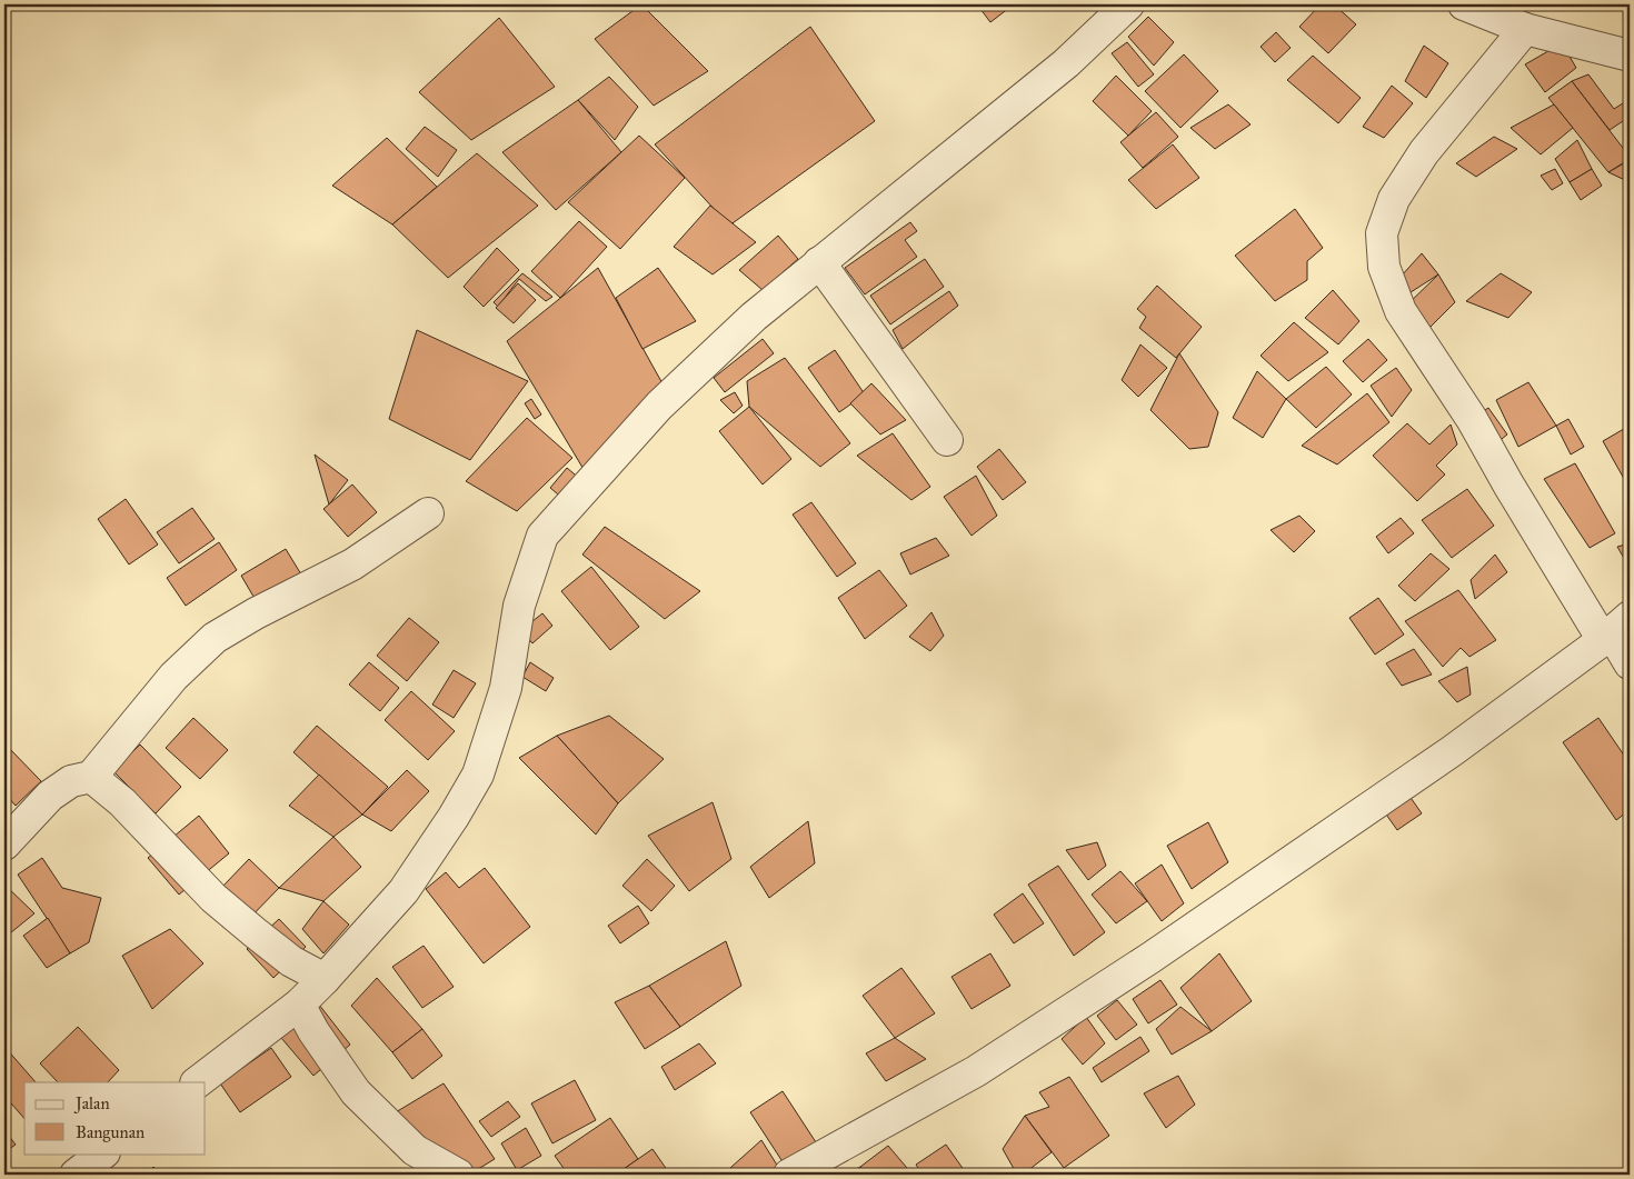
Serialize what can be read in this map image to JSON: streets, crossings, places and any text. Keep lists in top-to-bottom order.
{
  "legend": ["Jalan", "Bangunan"]
}
